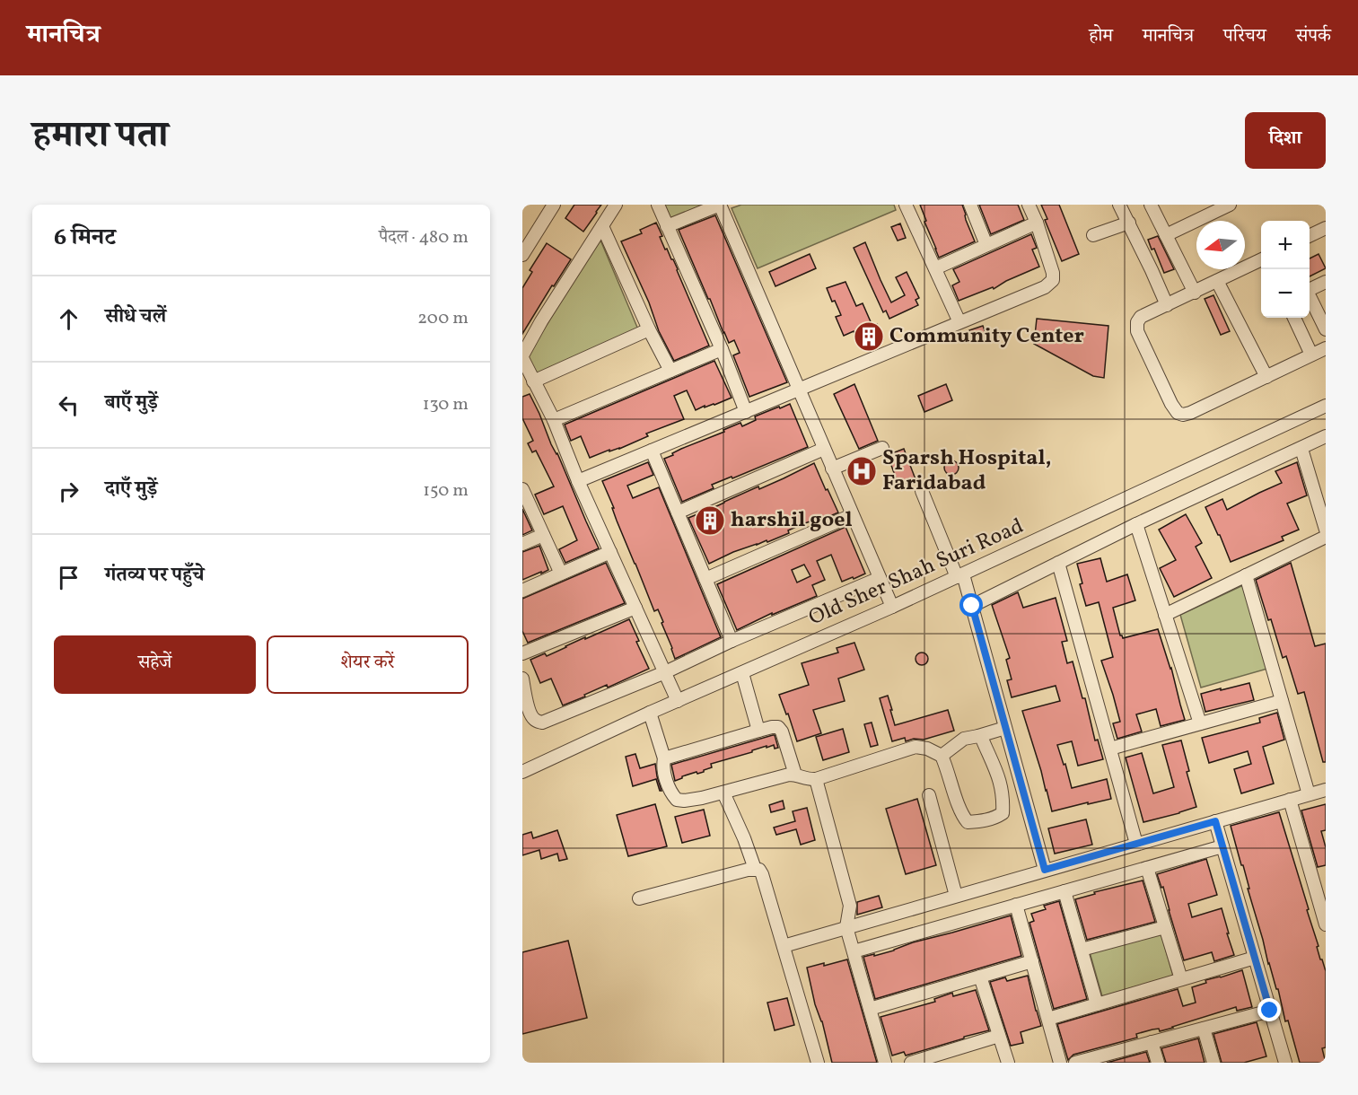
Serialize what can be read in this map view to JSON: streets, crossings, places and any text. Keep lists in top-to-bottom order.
{
  "streets": {
    "street": ["Old Sher Shah Suri Road"]
  },
  "places": {
    "building": ["Community Center", "harshil goel"],
    "hospital": ["Sparsh Hospital, Faridabad"]
  },
  "north": "left",
  "page": {
    "header": "मानचित्र",
    "nav": [
      "होम",
      "मानचित्र",
      "परिचय",
      "संपर्क"
    ],
    "title": "हमारा पता",
    "buttons": [
      "दिशा",
      ["सहेजें", "शेयर करें"]
    ],
    "heading": ["6 मिनट", "पैदल · 480 m"],
    "map_buttons": ["+", "−"],
    "list": [
      ["सीधे चलें", "200 m"],
      ["बाएँ मुड़ें", "130 m"],
      ["दाएँ मुड़ें", "150 m"],
      "गंतव्य पर पहुँचे"
    ]
  }
}
